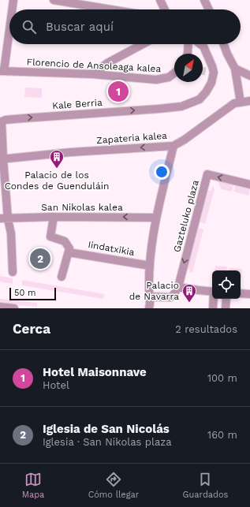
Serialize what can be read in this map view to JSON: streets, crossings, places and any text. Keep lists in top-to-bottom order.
{
  "streets": {
    "street": [
      "Florencio de Ansoleaga kalea",
      "Kale Berria",
      "Zapateria kalea",
      "San Nikolas kalea",
      "Gazteluko plaza",
      "Iindatxikia"
    ]
  },
  "one_way": ["Kale Berria", "Zapateria kalea", "San Nikolas kalea"],
  "places": {
    "building": ["Palacio de los Condes de Guenduláin", "Palacio de Navarra"]
  },
  "scale_bar": "50 m",
  "north": "top right",
  "page": {
    "search": "Buscar aquí",
    "pins": ["1", "2"],
    "scale": "50 m",
    "heading": ["Cerca", "2 resultados"],
    "list": [
      {
        "mark": "1",
        "name": "Hotel Maisonnave",
        "note": "Hotel",
        "value": "100 m"
      },
      {
        "mark": "2",
        "name": "Iglesia de San Nicolás",
        "note": "Iglesia · San Nikolas plaza",
        "value": "160 m"
      }
    ],
    "nav": ["Mapa", "Cómo llegar", "Guardados"]
  }
}
